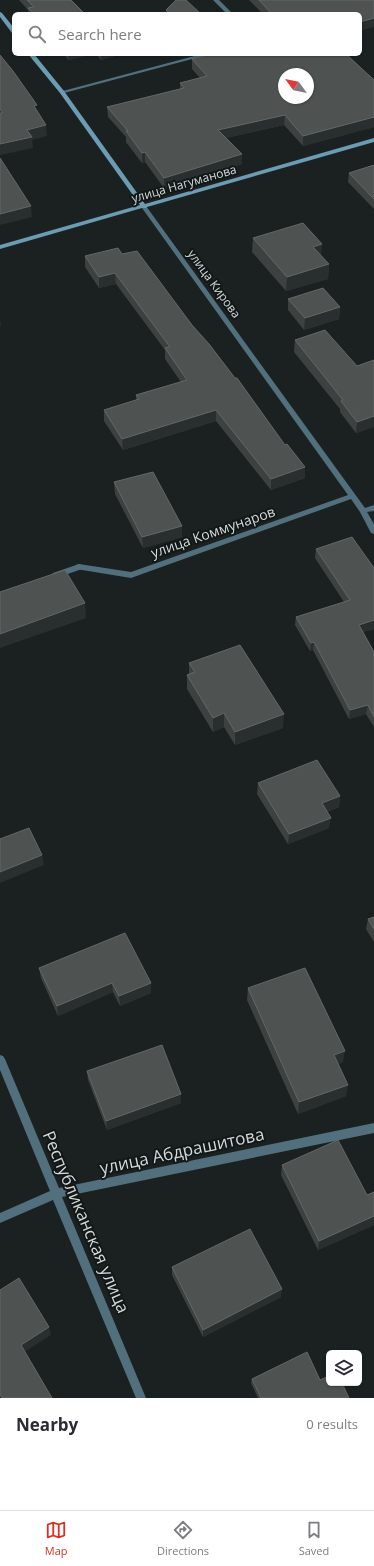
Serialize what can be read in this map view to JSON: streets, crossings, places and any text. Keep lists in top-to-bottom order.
{
  "streets": {
    "street": [
      "улица Нагуманова",
      "улица Кирова",
      "улица Коммунаров",
      "улица Абдрашитова",
      "Республиканская улица"
    ]
  },
  "crossings": [
    ["улица Нагуманова", "улица Кирова"],
    ["улица Кирова", "улица Коммунаров"],
    ["улица Абдрашитова", "Республиканская улица"]
  ],
  "north": "top left",
  "page": {
    "search": "Search here",
    "heading": ["Nearby", "0 results"],
    "nav": ["Map", "Directions", "Saved"]
  }
}
